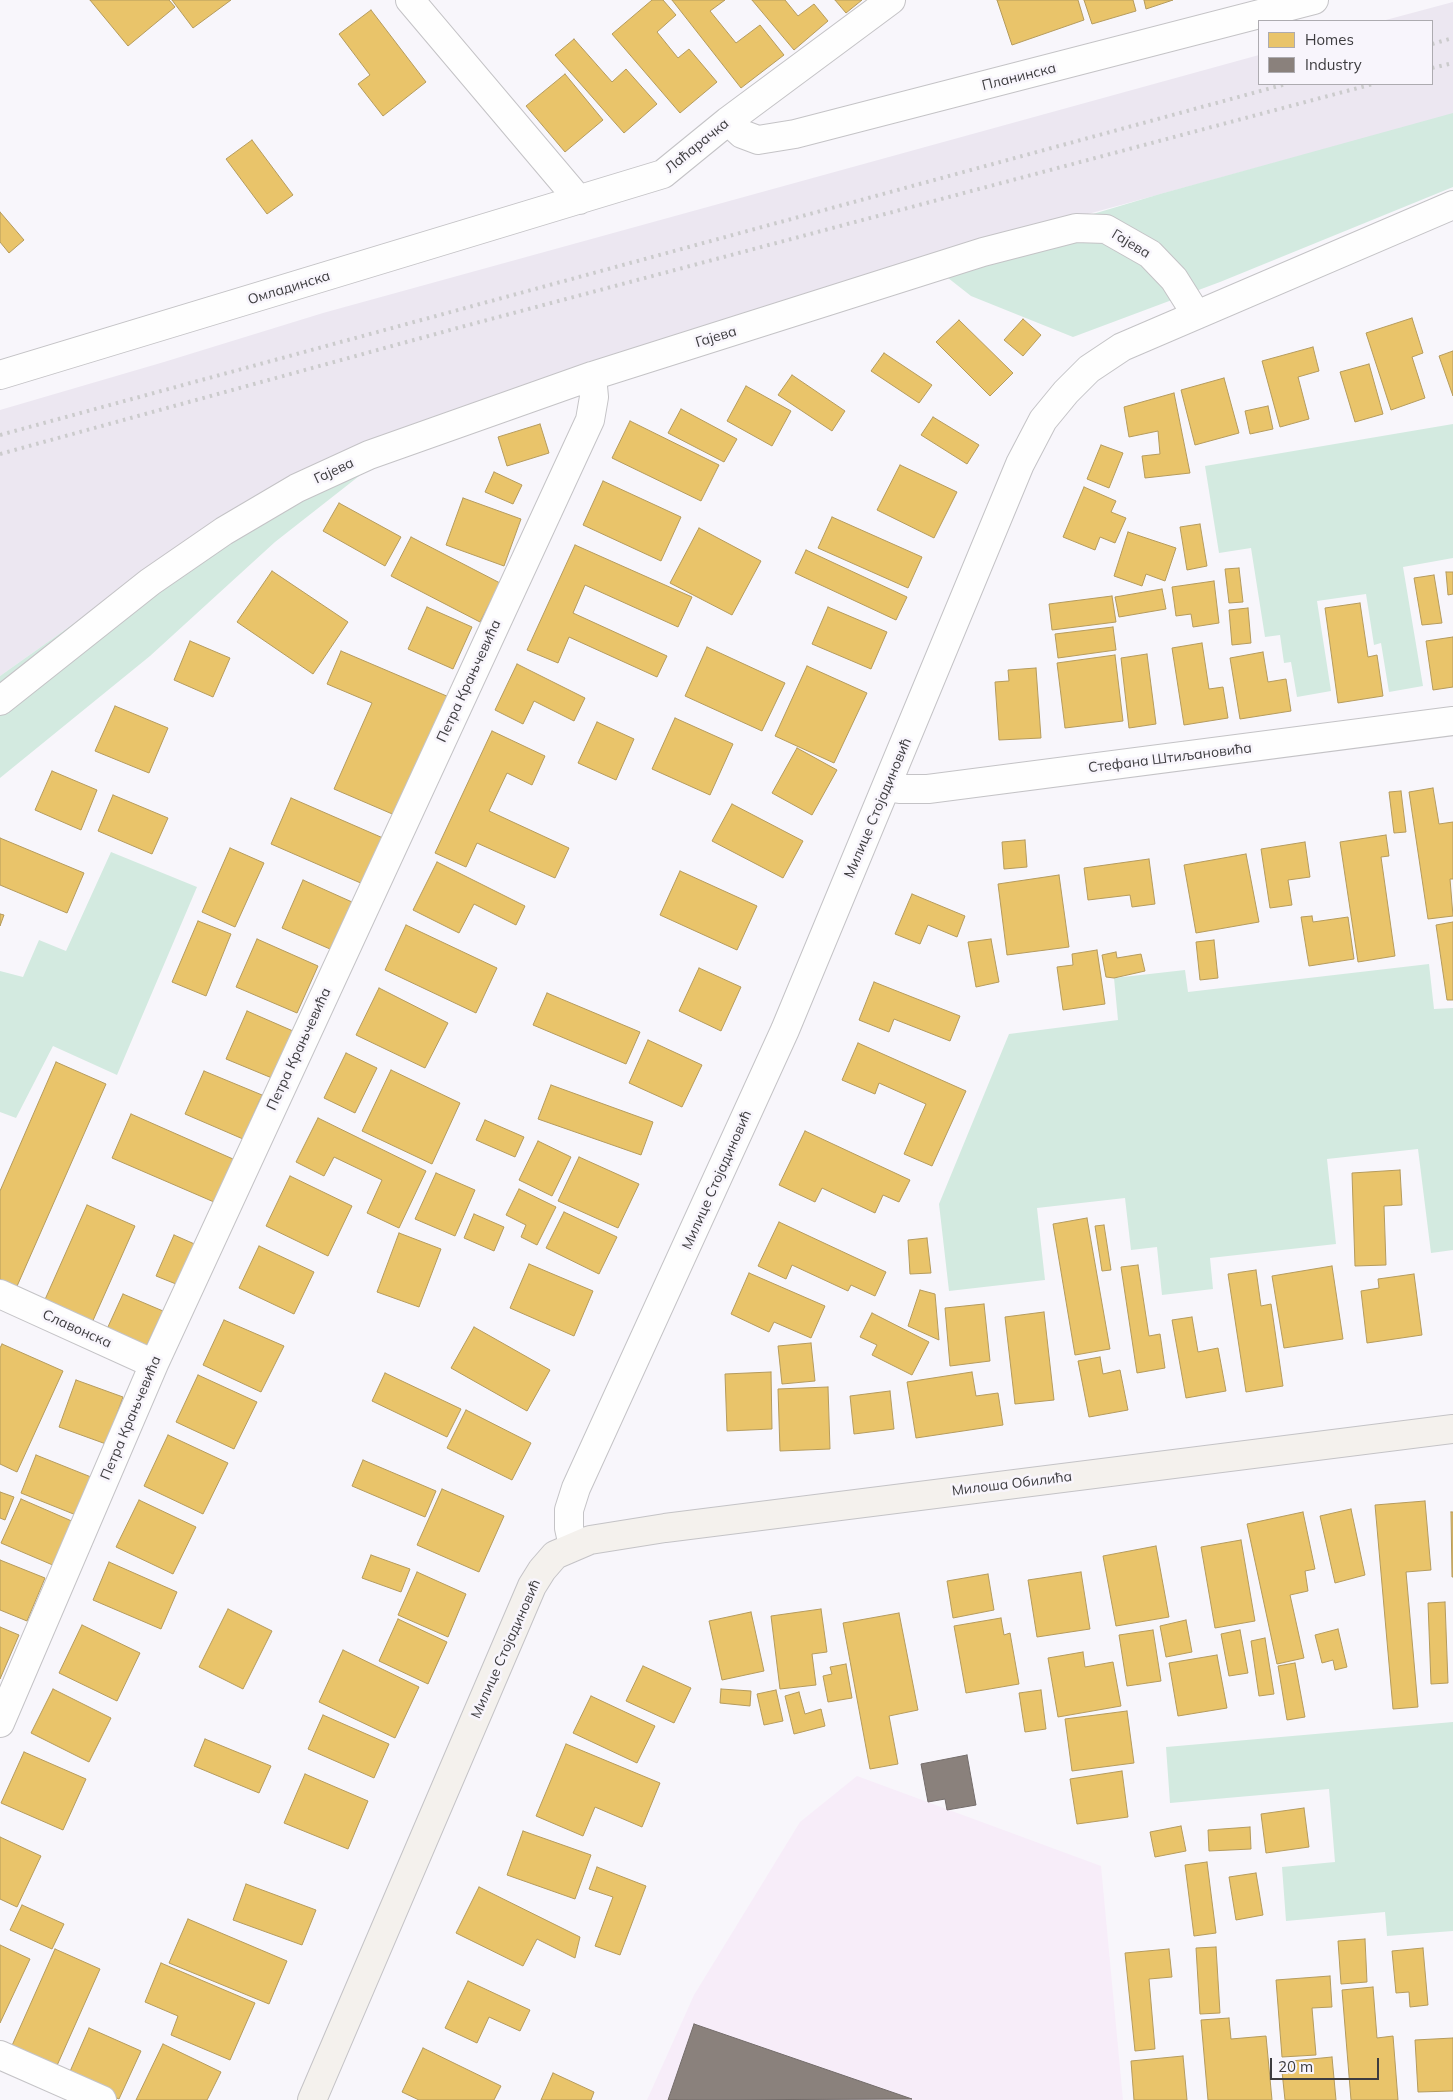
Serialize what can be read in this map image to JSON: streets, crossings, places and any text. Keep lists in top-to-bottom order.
{
  "streets": {
    "street": [
      "Планинска",
      "Лаћарачка",
      "Гајева",
      "Омладинска",
      "Петра Крањчевића",
      "Стефана Штиљановића",
      "Милице Стојадиновић",
      "Славонска",
      "Милоша Обилића"
    ]
  },
  "crossings": [
    ["Планинска", "Лаћарачка"],
    ["Лаћарачка", "Омладинска"],
    ["Гајева", "Петра Крањчевића"],
    ["Гајева", "Милице Стојадиновић"],
    ["Петра Крањчевића", "Славонска"],
    ["Стефана Штиљановића", "Милице Стојадиновић"],
    ["Милице Стојадиновић", "Милоша Обилића"]
  ],
  "legend": ["Homes", "Industry"],
  "scale_bar": "20 m"
}
